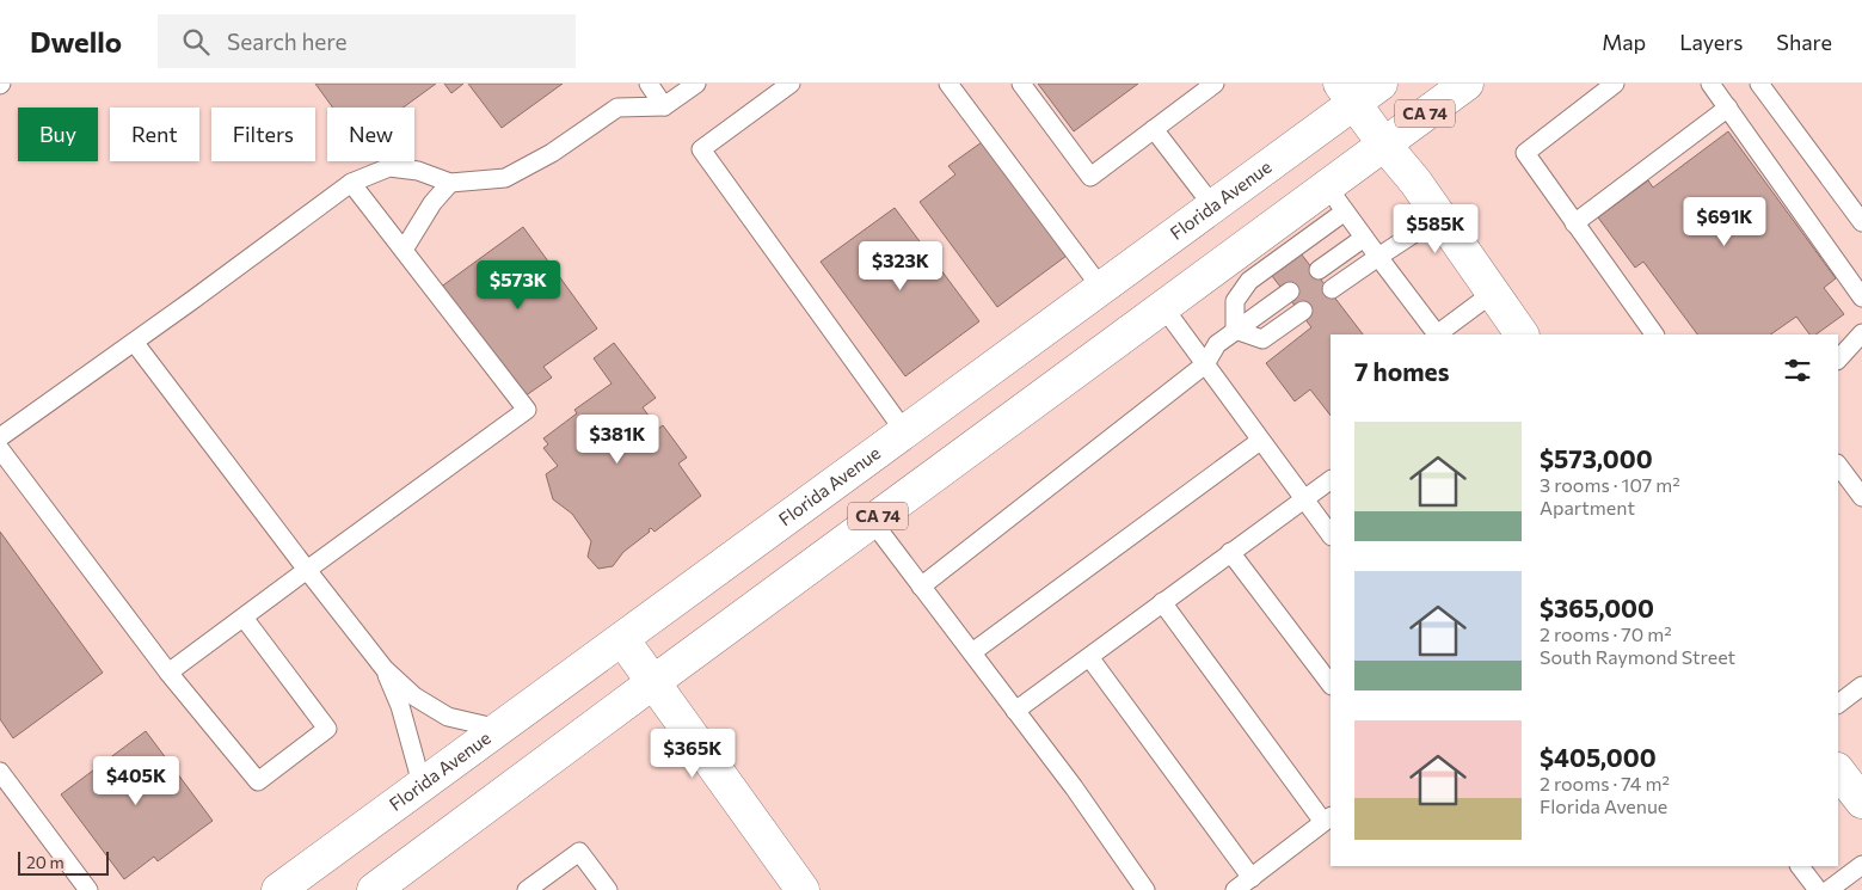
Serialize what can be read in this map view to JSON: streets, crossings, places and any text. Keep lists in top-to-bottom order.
{
  "streets": {
    "main road": ["CA 74", "Florida Avenue"]
  },
  "scale_bar": "20 m",
  "page": {
    "header": "Dwello",
    "search": "Search here",
    "nav": ["Map", "Layers", "Share"],
    "chip": [
      "Buy",
      "Rent",
      "Filters",
      "New"
    ],
    "price": [
      "$691K",
      "$585K",
      "$323K",
      "$573K",
      "$381K",
      "$365K",
      "$405K"
    ],
    "heading": "7 homes",
    "list": [
      {
        "name": "$573,000",
        "note": "3 rooms · 107 m² · Apartment"
      },
      {
        "name": "$365,000",
        "note": "2 rooms · 70 m² · South Raymond Street"
      },
      {
        "name": "$405,000",
        "note": "2 rooms · 74 m² · Florida Avenue"
      }
    ],
    "scale": "20 m"
  }
}
